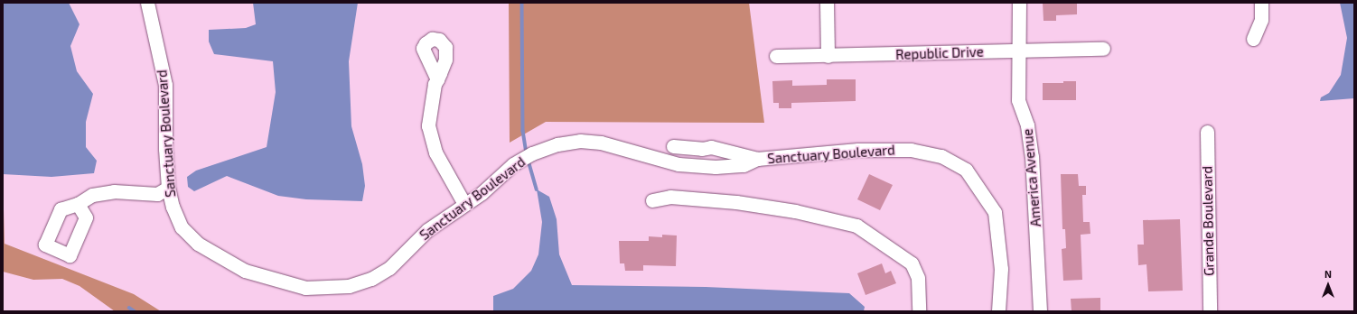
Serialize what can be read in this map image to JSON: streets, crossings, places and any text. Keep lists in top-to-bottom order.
{
  "streets": {
    "street": [
      "Republic Drive",
      "Sanctuary Boulevard",
      "America Avenue",
      "Grande Boulevard"
    ]
  },
  "crossings": [
    ["Republic Drive", "America Avenue"]
  ],
  "north": "top"
}
